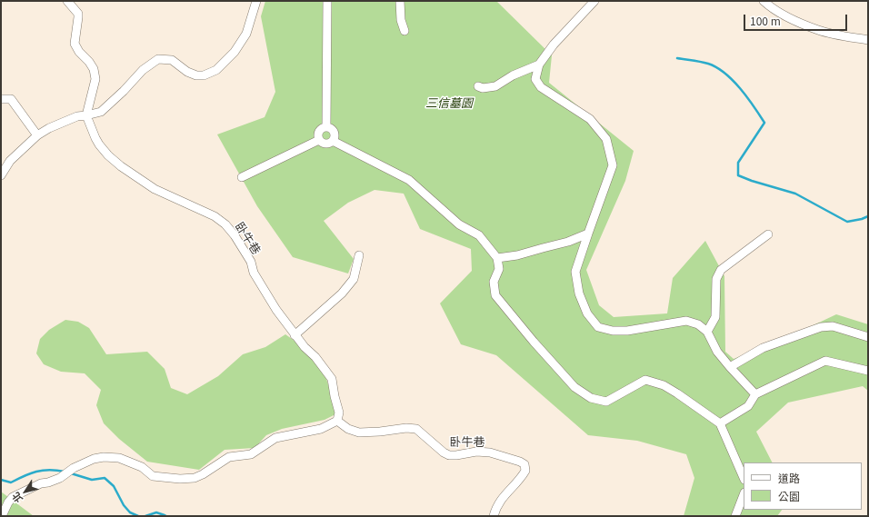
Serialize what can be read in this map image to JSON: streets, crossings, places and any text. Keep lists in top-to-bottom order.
{
  "streets": {
    "street": ["卧牛巷"]
  },
  "parks": ["三信墓園"],
  "legend": ["道路", "公園"],
  "scale_bar": "100 m",
  "north": "bottom left"
}
